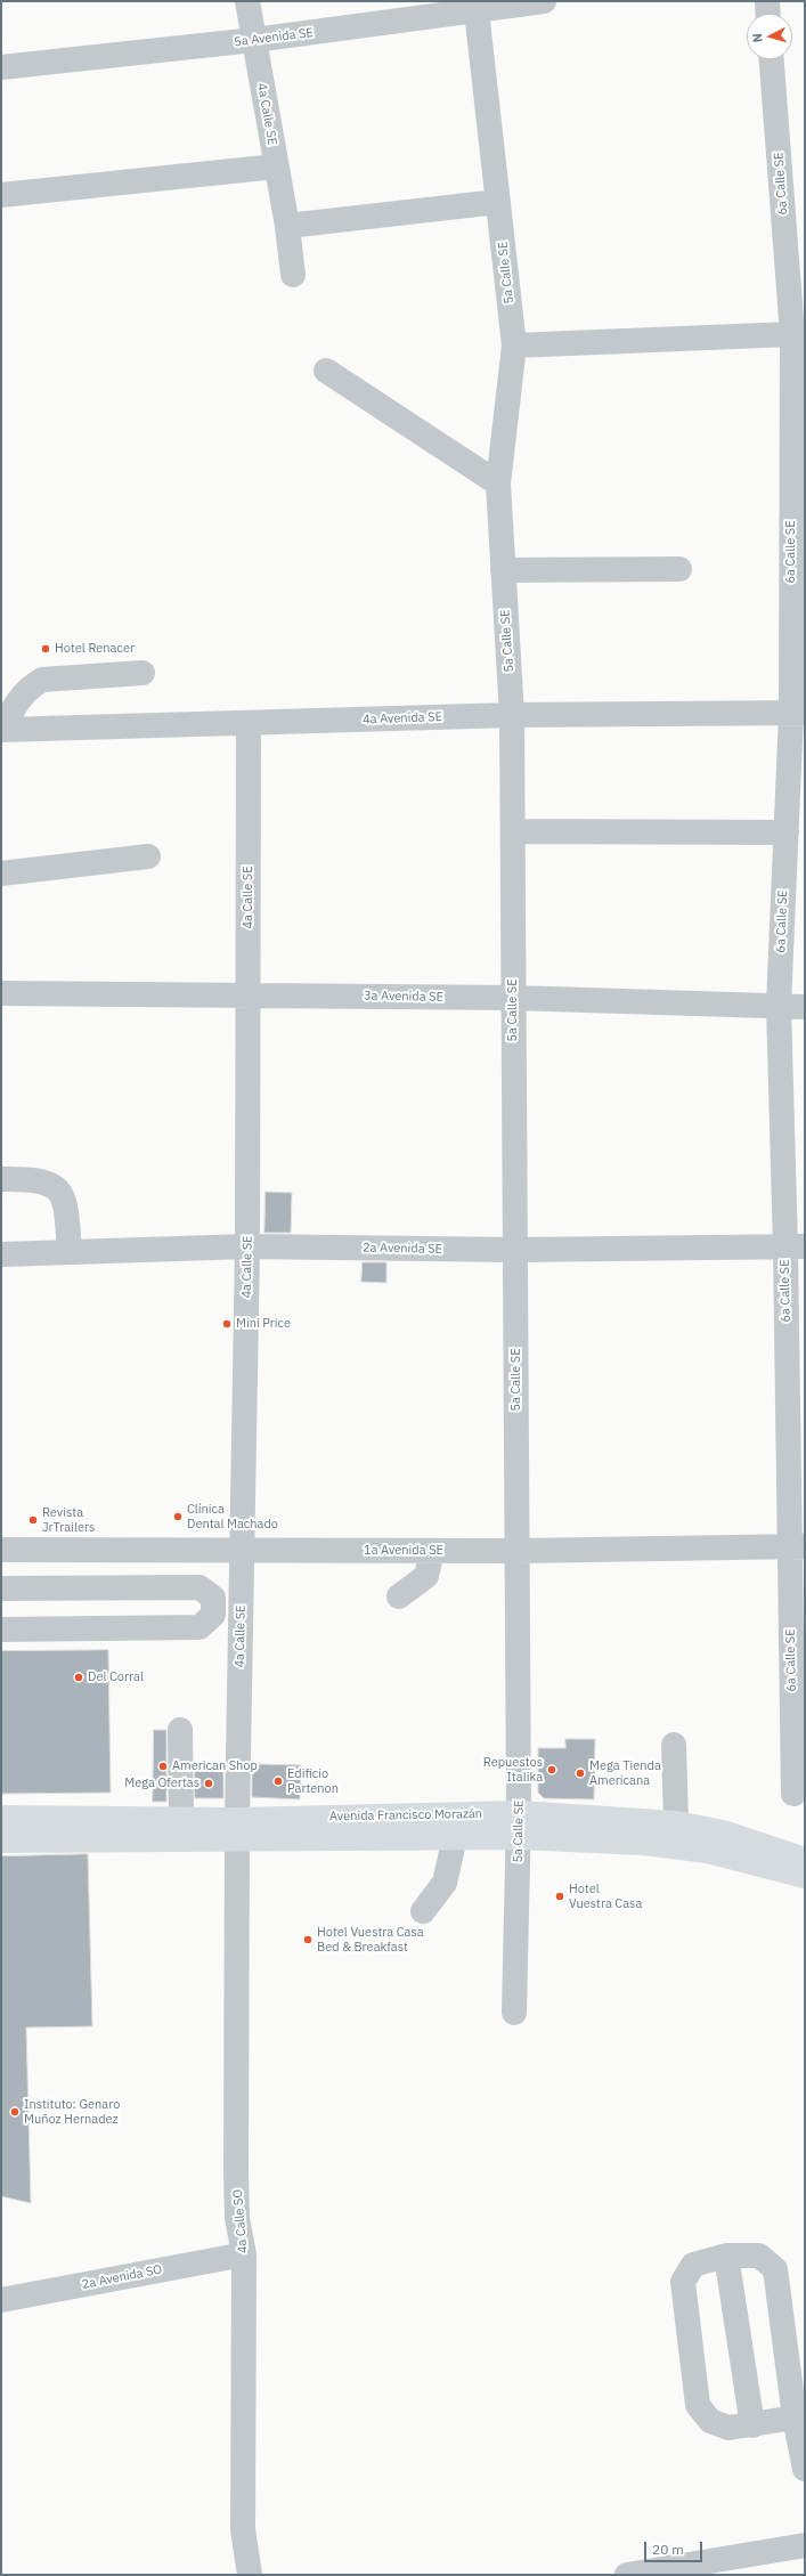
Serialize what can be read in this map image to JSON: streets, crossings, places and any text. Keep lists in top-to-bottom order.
{
  "streets": {
    "main road": ["Avenida Francisco Morazán"],
    "street": [
      "5a Avenida SE",
      "4a Calle SE",
      "6a Calle SE",
      "5a Calle SE",
      "4a Avenida SE",
      "3a Avenida SE",
      "2a Avenida SE",
      "1a Avenida SE",
      "4a Calle SO",
      "2a Avenida SO"
    ]
  },
  "crossings": [
    ["5a Avenida SE", "4a Calle SE"],
    ["5a Avenida SE", "5a Calle SE"],
    ["4a Calle SE", "4a Avenida SE"],
    ["4a Calle SE", "3a Avenida SE"],
    ["4a Calle SE", "2a Avenida SE"],
    ["4a Calle SE", "1a Avenida SE"],
    ["4a Calle SE", "Avenida Francisco Morazán"],
    ["4a Calle SE", "4a Calle SO"],
    ["6a Calle SE", "4a Avenida SE"],
    ["6a Calle SE", "3a Avenida SE"],
    ["6a Calle SE", "2a Avenida SE"],
    ["6a Calle SE", "1a Avenida SE"],
    ["5a Calle SE", "4a Avenida SE"],
    ["5a Calle SE", "3a Avenida SE"],
    ["5a Calle SE", "2a Avenida SE"],
    ["5a Calle SE", "1a Avenida SE"],
    ["5a Calle SE", "Avenida Francisco Morazán"],
    ["Avenida Francisco Morazán", "4a Calle SO"],
    ["4a Calle SO", "2a Avenida SO"]
  ],
  "places": [
    "Hotel Renacer",
    "Mini Price",
    "Clínica Dental Machado",
    "Revista JrTrailers",
    "Del Corral",
    "American Shop",
    "Repuestos Italika",
    "Mega Tienda Americana",
    "Edificio Partenon",
    "Mega Ofertas",
    "Hotel Vuestra Casa",
    "Hotel Vuestra Casa Bed & Breakfast",
    "Instituto: Genaro Muñoz Hernadez"
  ],
  "scale_bar": "20 m",
  "north": "left"
}
